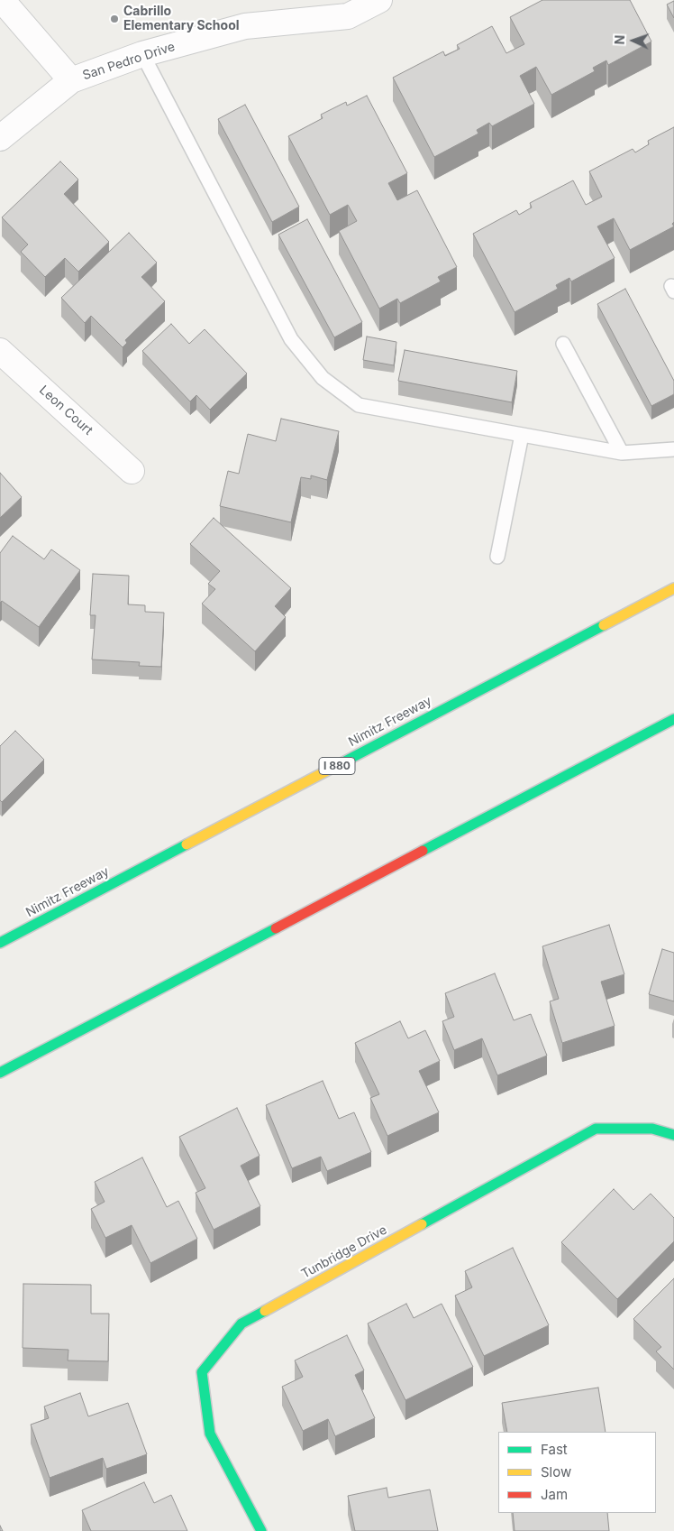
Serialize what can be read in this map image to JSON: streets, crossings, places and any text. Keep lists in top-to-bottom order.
{
  "streets": {
    "main road": ["Nimitz Freeway", "I 880", "Tunbridge Drive"],
    "street": ["San Pedro Drive", "Leon Court"]
  },
  "places": ["Cabrillo Elementary School"],
  "legend": ["Fast", "Slow", "Jam"],
  "north": "left"
}
